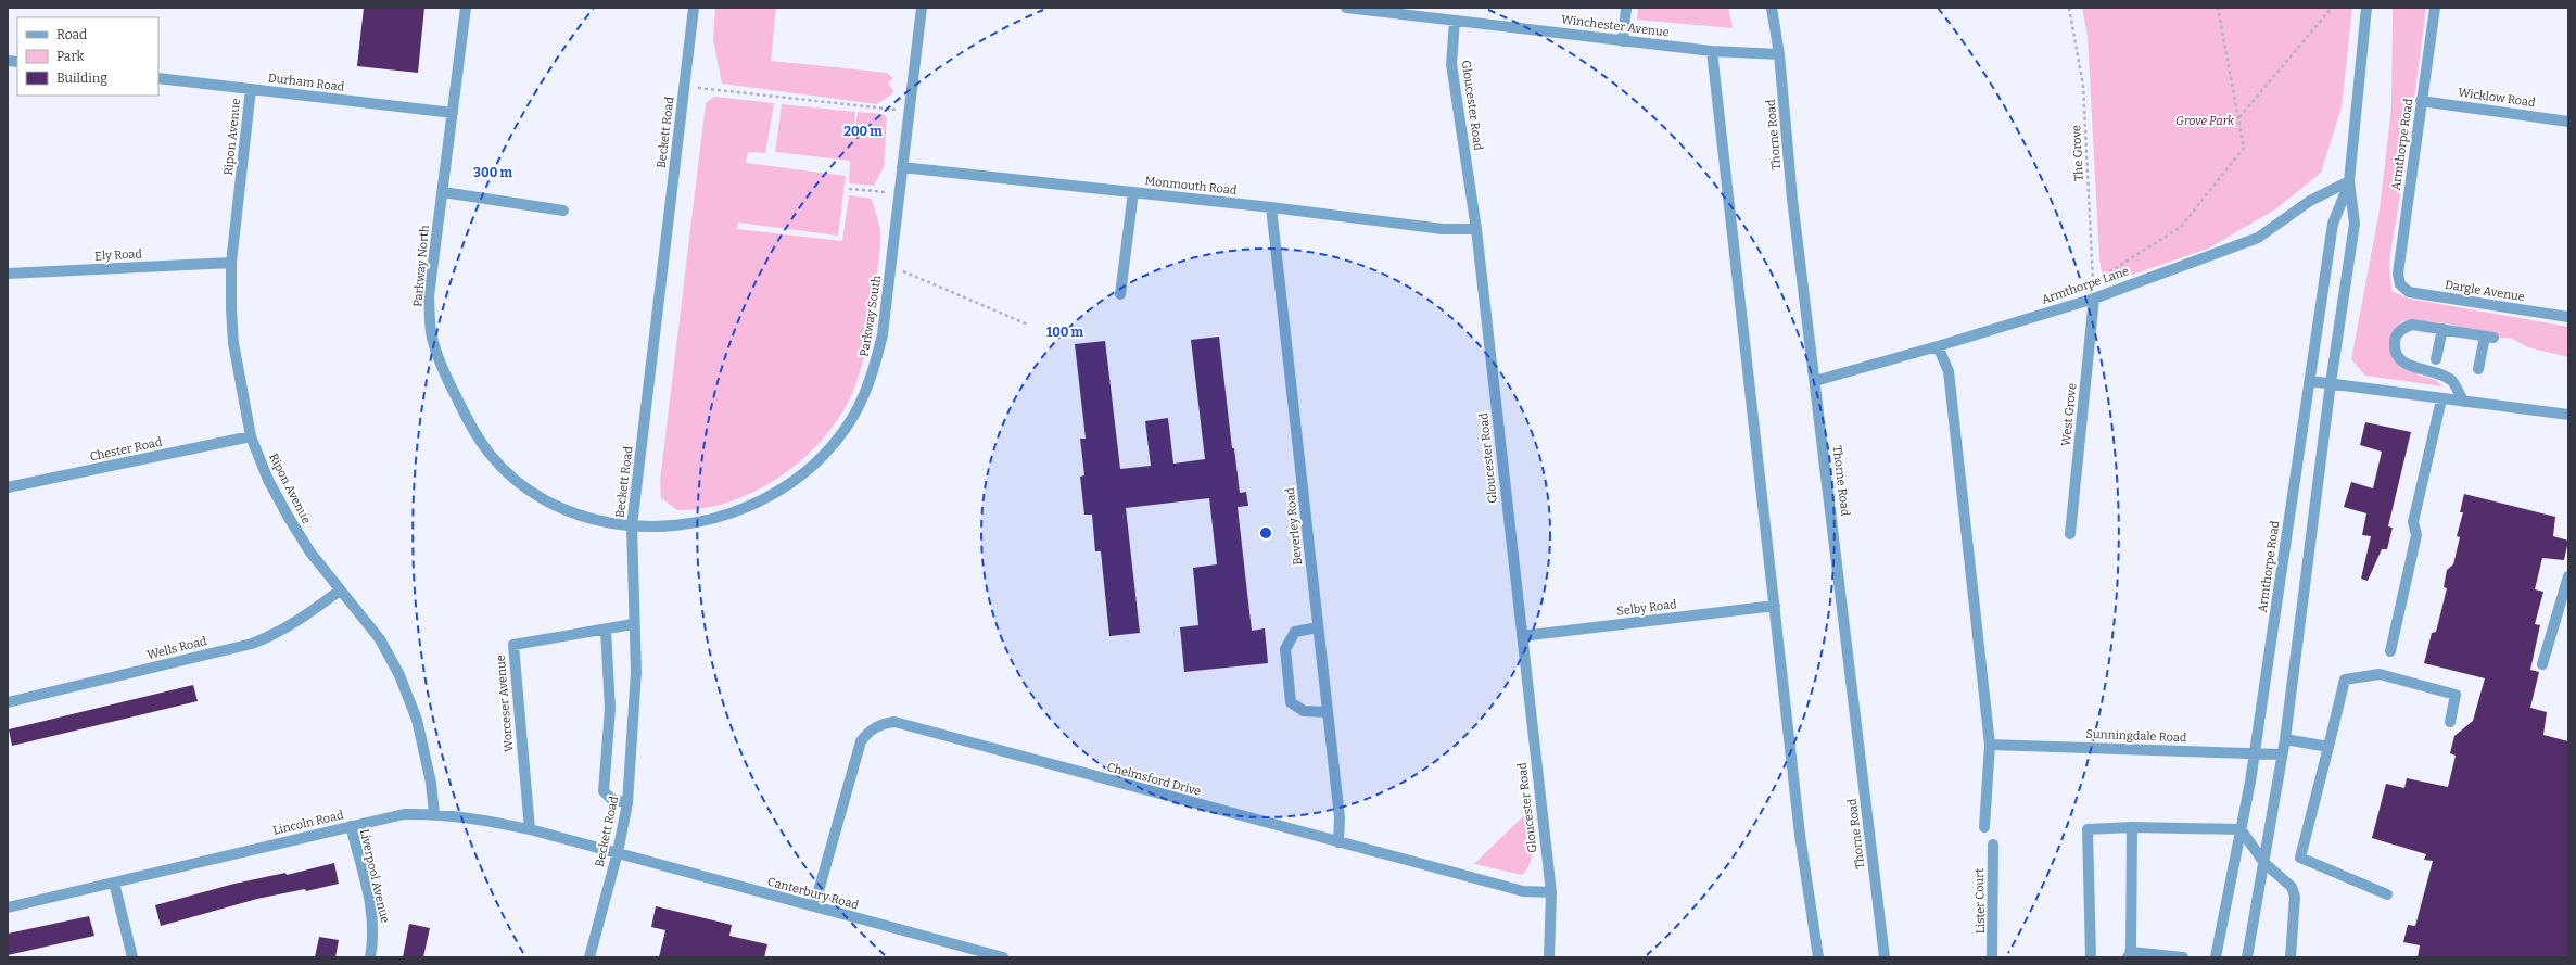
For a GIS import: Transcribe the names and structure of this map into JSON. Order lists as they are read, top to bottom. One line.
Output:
{"streets":{"street":["Winchester Avenue","Durham Road","Wicklow Road","Gloucester Road","Beckett Road","Thorne Road","Ripon Avenue","Armthorpe Road","Monmouth Road","Ely Road","Parkway North","Armthorpe Lane","Dargle Avenue","Parkway South","West Grove","Chester Road","Beverley Road","Selby Road","Wells Road","Worceser Avenue","Sunningdale Road","Chelmsford Drive","Lincoln Road","Liverpool Avenue","Canterbury Road","Lister Court"],"path":["The Grove"]},"crossings":[["Winchester Avenue","Gloucester Road"],["Winchester Avenue","Thorne Road"],["Durham Road","Ripon Avenue"],["Durham Road","Parkway North"],["Wicklow Road","Armthorpe Road"],["Gloucester Road","Monmouth Road"],["Gloucester Road","Selby Road"],["Gloucester Road","Chelmsford Drive"],["Beckett Road","Parkway North"],["Beckett Road","Parkway South"],["Beckett Road","Worceser Avenue"],["Beckett Road","Lincoln Road"],["Beckett Road","Canterbury Road"],["Thorne Road","Armthorpe Lane"],["Ripon Avenue","Ely Road"],["Ripon Avenue","Chester Road"],["Ripon Avenue","Wells Road"],["Ripon Avenue","Lincoln Road"],["Armthorpe Road","Armthorpe Lane"],["Armthorpe Road","Dargle Avenue"],["Armthorpe Road","Sunningdale Road"],["The Grove","Armthorpe Lane"],["The Grove","West Grove"],["Monmouth Road","Parkway South"],["Monmouth Road","Beverley Road"],["Parkway North","Parkway South"],["Armthorpe Lane","West Grove"],["Beverley Road","Chelmsford Drive"],["Worceser Avenue","Lincoln Road"],["Chelmsford Drive","Canterbury Road"],["Lincoln Road","Liverpool Avenue"],["Lincoln Road","Canterbury Road"]],"parks":["Grove Park"],"legend":["Road","Park","Building"],"rings":["200 m","300 m","100 m"]}
